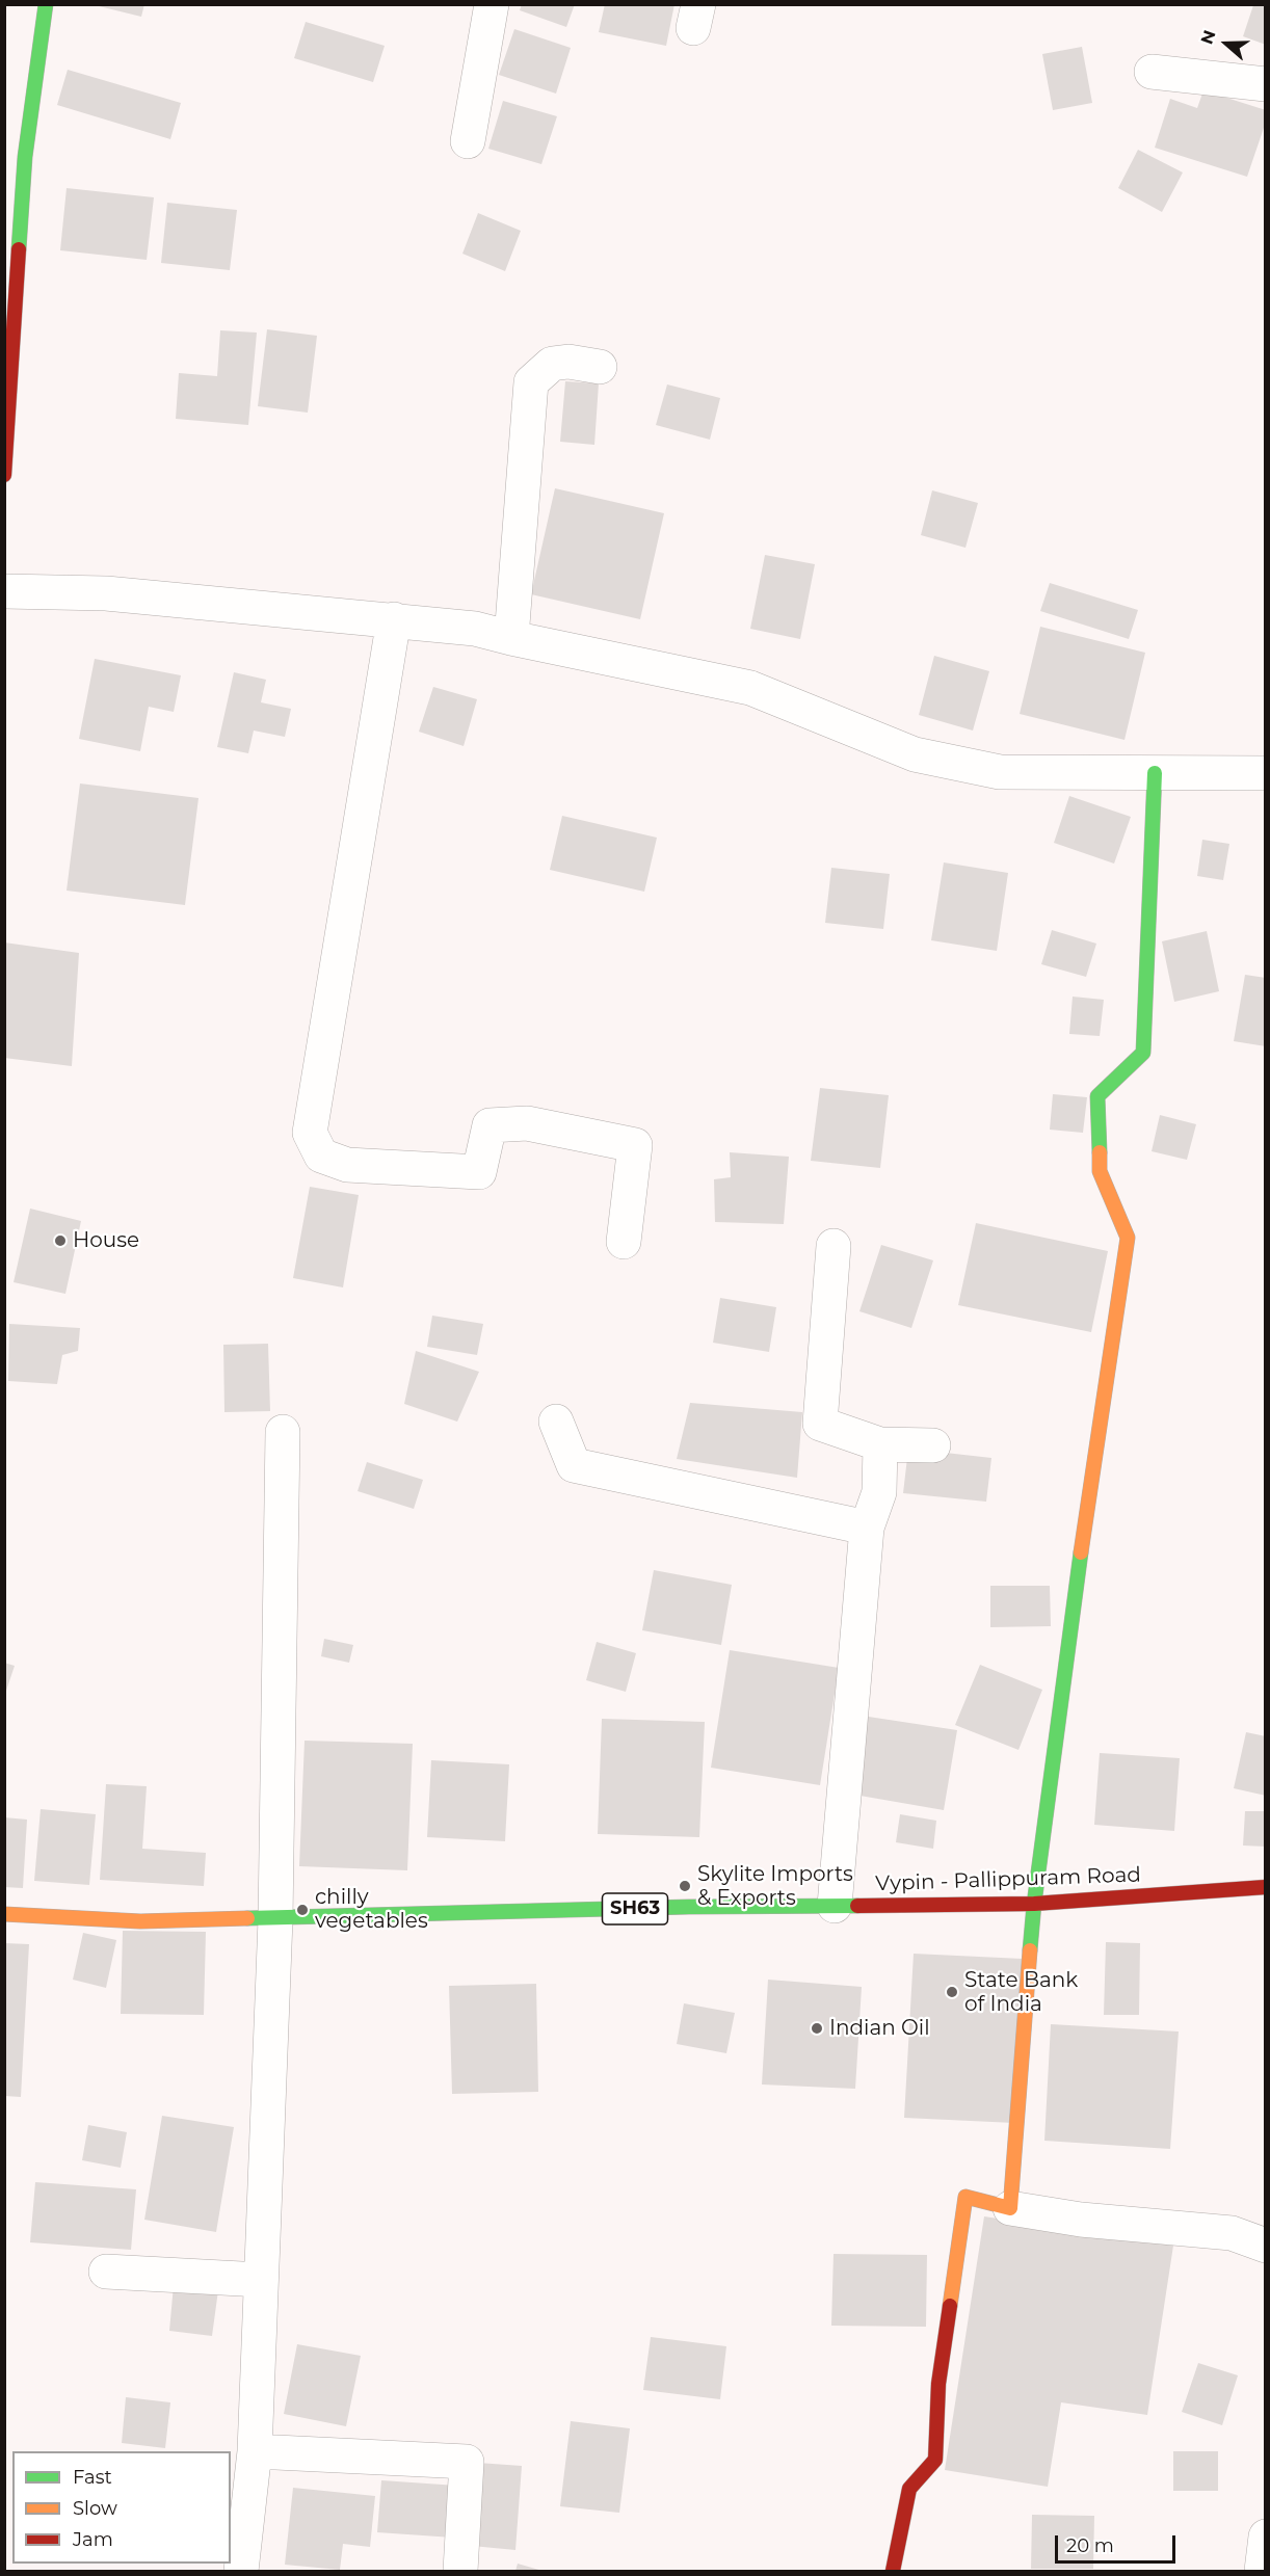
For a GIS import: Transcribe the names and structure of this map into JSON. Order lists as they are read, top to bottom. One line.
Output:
{"streets":{"street":["Vypin - Pallippuram Road","SH63"]},"places":["House","Skylite Imports & Exports","chilly vegetables","State Bank of India","Indian Oil"],"legend":["Fast","Slow","Jam"],"scale_bar":"20 m","north":"left"}
